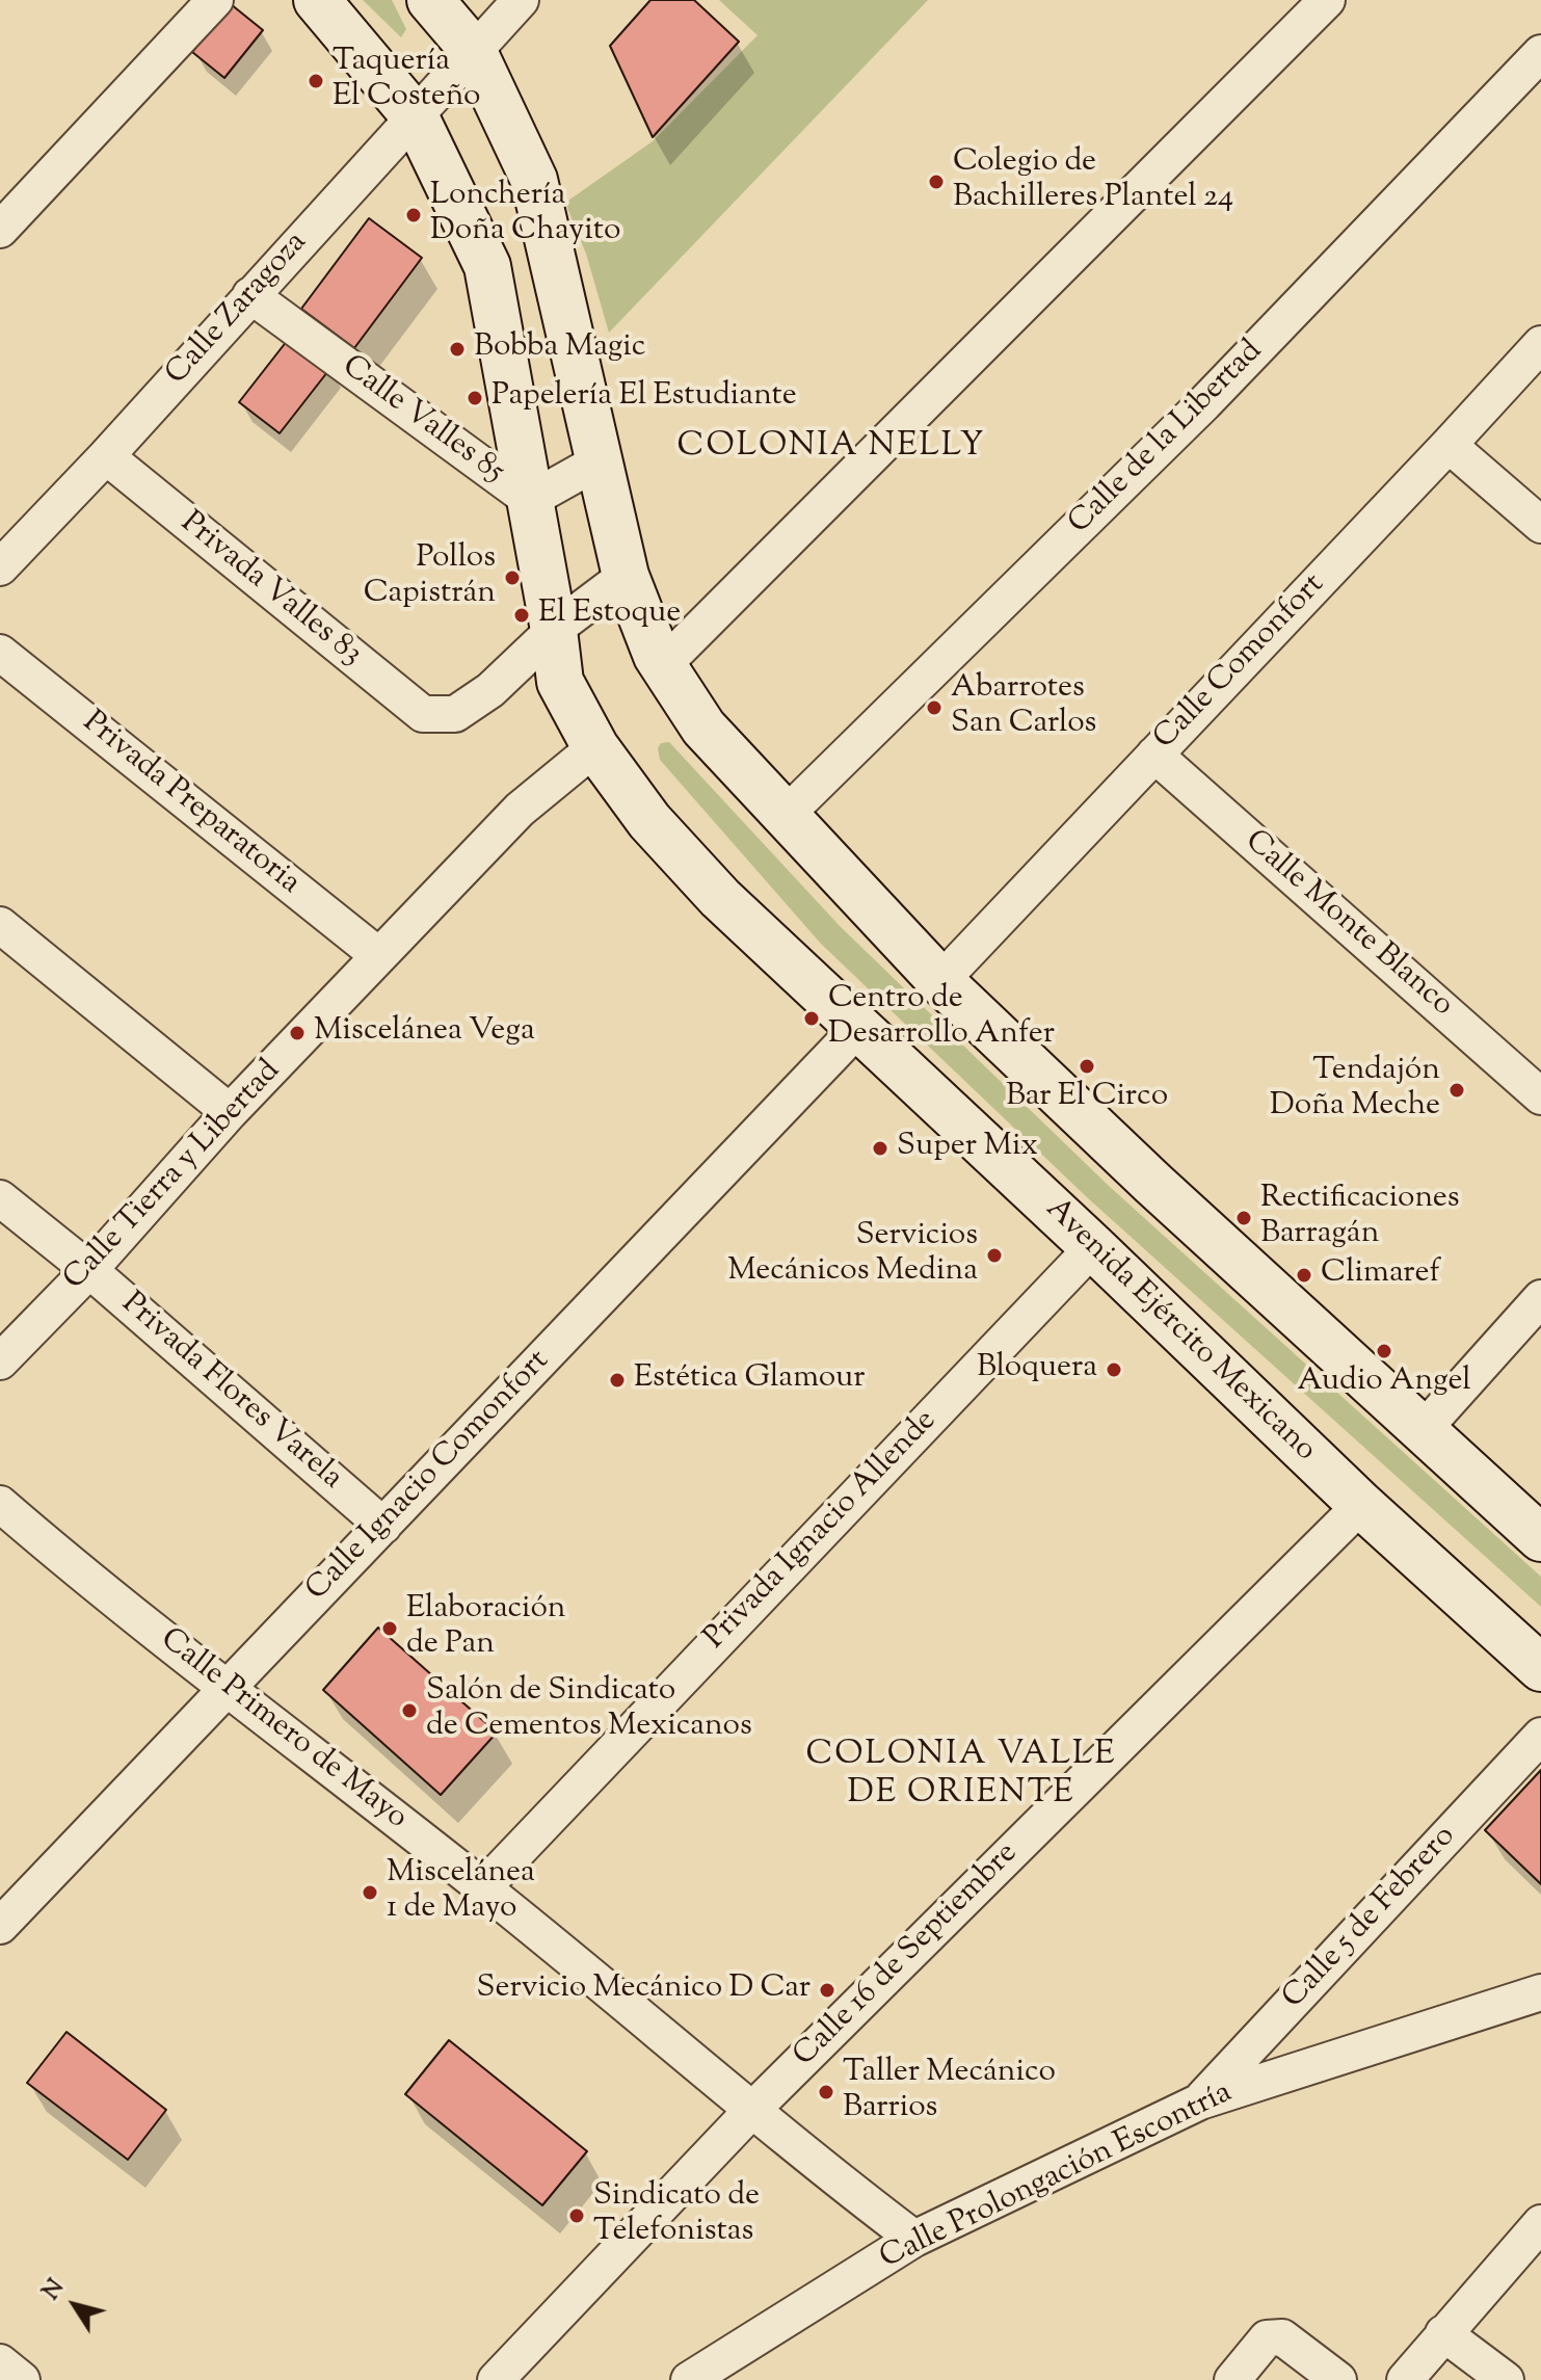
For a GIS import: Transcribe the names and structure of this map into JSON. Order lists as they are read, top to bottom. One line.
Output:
{"streets":{"main road":["Avenida Ejército Mexicano"],"street":["Calle Zaragoza","Calle Valles 85","Calle de la Libertad","Privada Valles 83","Calle Comonfort","Privada Preparatoria","Calle Monte Blanco","Calle Tierra y Libertad","Privada Flores Varela","Calle Ignacio Comonfort","Privada Ignacio Allende","Calle Primero de Mayo","Calle 5 de Febrero","Calle 16 de Septiembre","Calle Prolongación Escontría"]},"crossings":[["Calle Zaragoza","Calle Valles 85"],["Calle Zaragoza","Privada Valles 83"],["Calle Zaragoza","Avenida Ejército Mexicano"],["Calle Valles 85","Avenida Ejército Mexicano"],["Privada Valles 83","Avenida Ejército Mexicano"],["Calle Comonfort","Calle Monte Blanco"],["Privada Preparatoria","Calle Tierra y Libertad"],["Calle Tierra y Libertad","Avenida Ejército Mexicano"],["Calle Tierra y Libertad","Privada Flores Varela"],["Avenida Ejército Mexicano","Calle Ignacio Comonfort"],["Avenida Ejército Mexicano","Privada Ignacio Allende"],["Avenida Ejército Mexicano","Calle 16 de Septiembre"],["Privada Flores Varela","Calle Ignacio Comonfort"],["Calle Ignacio Comonfort","Calle Primero de Mayo"],["Privada Ignacio Allende","Calle Primero de Mayo"],["Calle Primero de Mayo","Calle 16 de Septiembre"],["Calle Primero de Mayo","Calle Prolongación Escontría"],["Calle 5 de Febrero","Calle Prolongación Escontría"]],"districts":["COLONIA NELLY","COLONIA VALLE DE ORIENTE"],"places":["Taquería El Costeño","Colegio de Bachilleres Plantel 24","Lonchería Doña Chayito","Bobba Magic","Papelería El Estudiante","Pollos Capistrán","El Estoque","Abarrotes San Carlos","Centro de Desarrollo Anfer","Miscelánea Vega","Bar El Circo","Tendajón Doña Meche","Super Mix","Rectificaciones Barragán","Servicios Mecánicos Medina","Climaref","Audio Angel","Bloquera","Estética Glamour","Elaboración de Pan","Salón de Sindicato de Cementos Mexicanos","Miscelánea 1 de Mayo","Servicio Mecánico D Car","Taller Mecánico Barrios","Sindicato de Telefonistas"],"north":"top left"}
